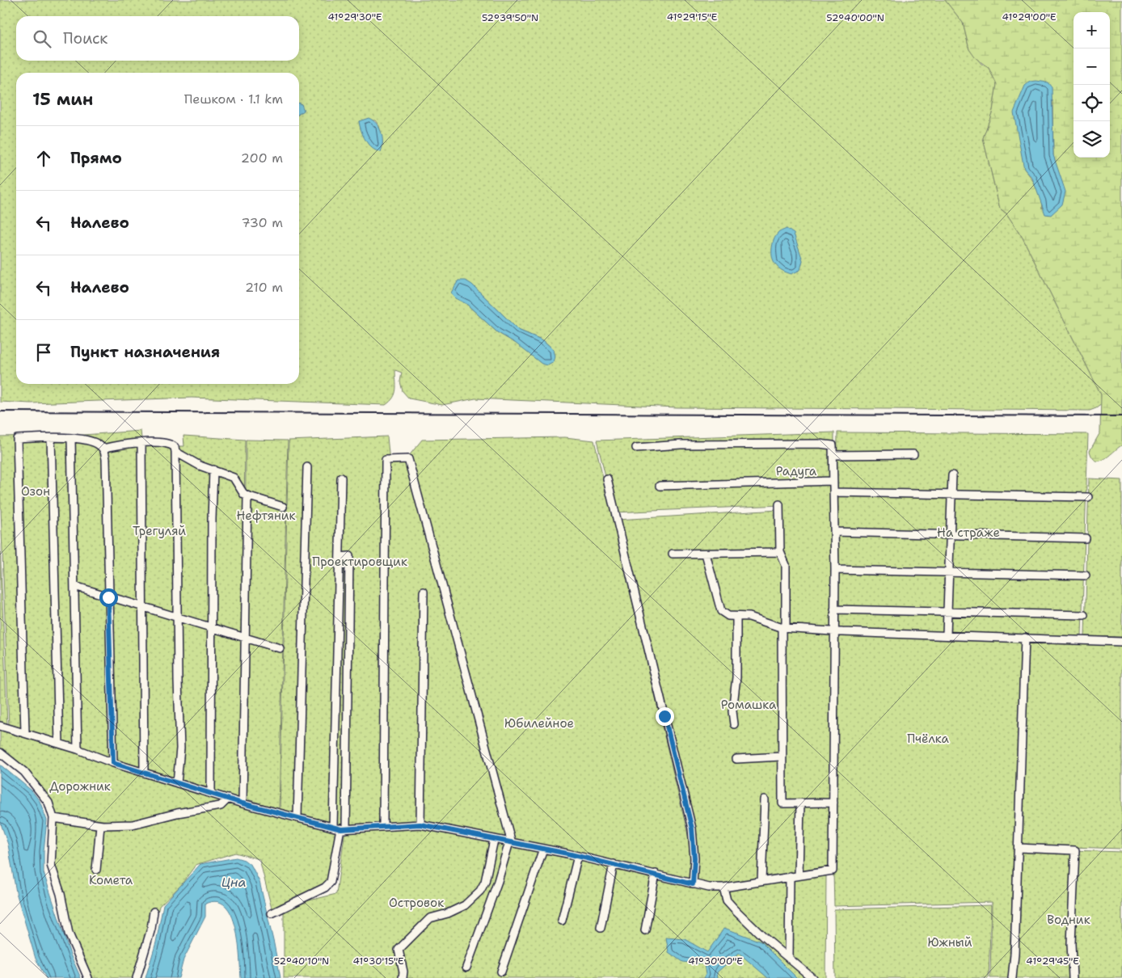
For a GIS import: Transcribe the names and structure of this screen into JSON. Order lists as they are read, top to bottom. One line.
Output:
{"water":["Цна"],"parks":["Радуга","Озон","Нефтяник","Трегуляй","На страже","Проектировщик","Ромашка","Юбилейное","Пчёлка","Дорожник","Комета","Островок","Водник","Южный"],"page":{"map_buttons":["+","−"],"search":"Поиск","heading":["15 мин","Пешком · 1.1 km"],"list":[["Прямо","200 m"],["Налево","730 m"],["Налево","210 m"],"Пункт назначения"]},"coordinates":["41°29'30\"E","41°29'00\"E","41°29'15\"E","52°39'50\"N","52°40'00\"N","52°40'10\"N","41°30'15\"E","41°30'00\"E","41°29'45\"E"]}
